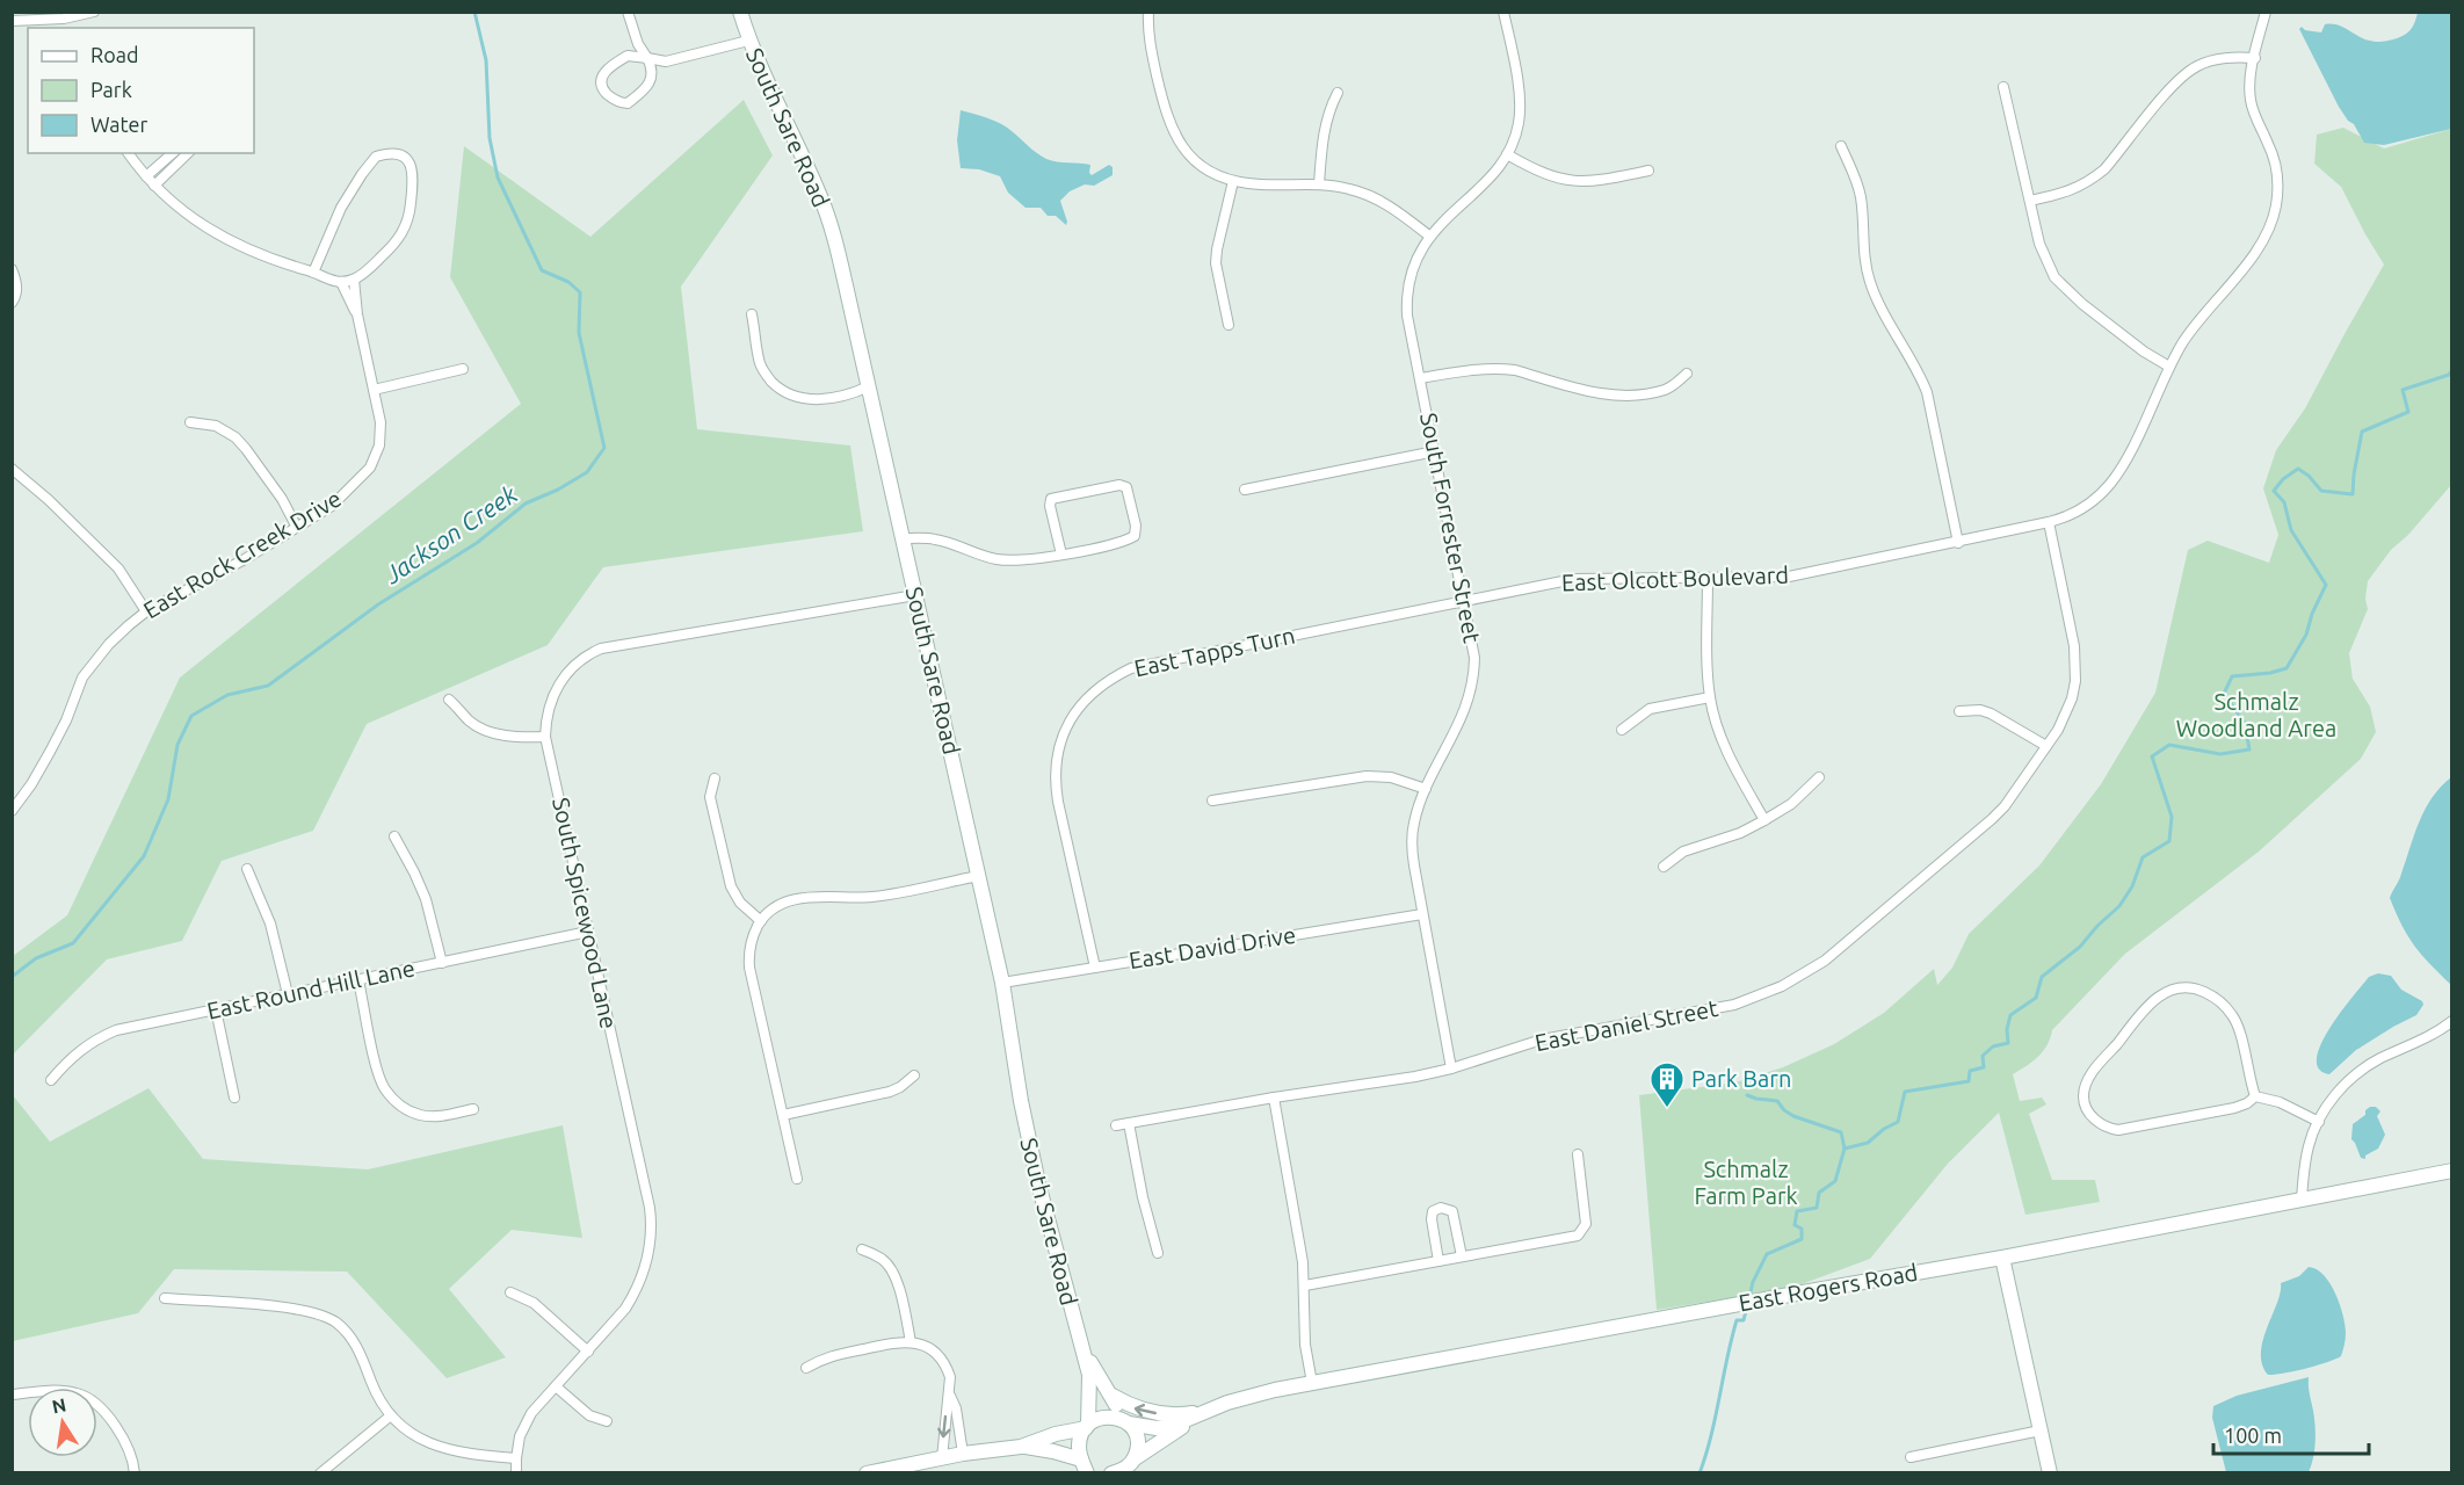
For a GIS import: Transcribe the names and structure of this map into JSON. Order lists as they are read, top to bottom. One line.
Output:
{"streets":{"main road":["South Sare Road","East Rogers Road"],"street":["South Forrester Street","East Rock Creek Drive","East Olcott Boulevard","East Tapps Turn","South Spicewood Lane","East David Drive","East Round Hill Lane","East Daniel Street"]},"crossings":[["South Sare Road","South Spicewood Lane"],["South Sare Road","East David Drive"],["South Sare Road","East Rogers Road"],["South Forrester Street","East Olcott Boulevard"],["South Forrester Street","East Tapps Turn"],["South Forrester Street","East David Drive"],["South Forrester Street","East Daniel Street"],["East Olcott Boulevard","East Tapps Turn"],["East Olcott Boulevard","East Daniel Street"],["East Tapps Turn","East David Drive"],["South Spicewood Lane","East Round Hill Lane"]],"water":["Jackson Creek"],"parks":["Schmalz Woodland Area","Schmalz Farm Park"],"places":{"building":["Park Barn"]},"legend":["Road","Park","Water"],"scale_bar":"100 m","north":"top"}
